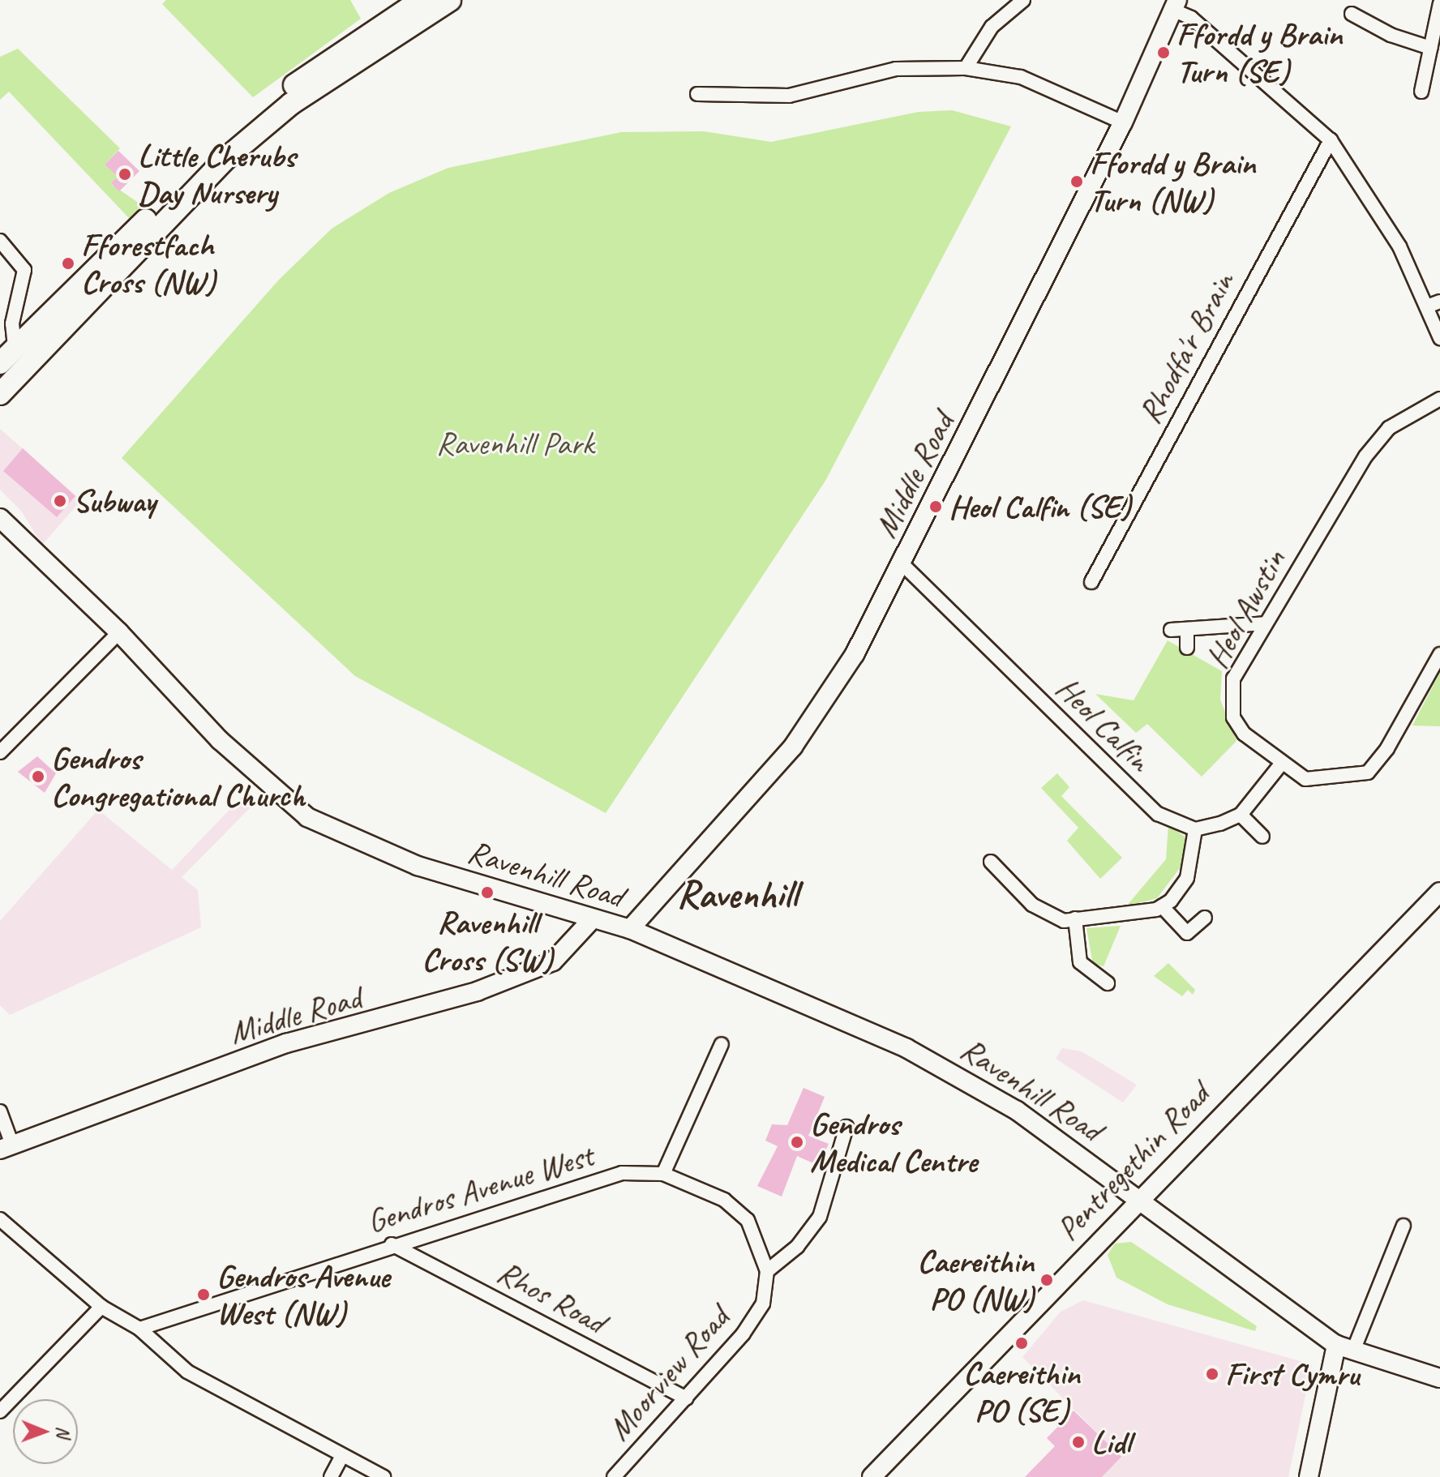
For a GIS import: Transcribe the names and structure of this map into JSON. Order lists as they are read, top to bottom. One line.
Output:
{"streets":{"street":["Rhodfa'r Brain","Middle Road","Heol Awstin","Heol Calfin","Ravenhill Road","Pentregethin Road","Gendros Avenue West","Rhos Road","Moorview Road"]},"crossings":[["Middle Road","Heol Calfin"],["Middle Road","Ravenhill Road"],["Ravenhill Road","Pentregethin Road"],["Gendros Avenue West","Rhos Road"],["Gendros Avenue West","Moorview Road"],["Rhos Road","Moorview Road"]],"districts":["Ravenhill"],"parks":["Ravenhill Park"],"places":["Ffordd y Brain Turn (SE)","Little Cherubs Day Nursery","Ffordd y Brain Turn (NW)","Fforestfach Cross (NW)","Subway","Heol Calfin (SE)","Gendros Congregational Church","Ravenhill Cross (SW)","Gendros Medical Centre","Caereithin PO (NW)","Gendros Avenue West (NW)","Caereithin PO (SE)","First Cymru","Lidl"],"north":"right"}
